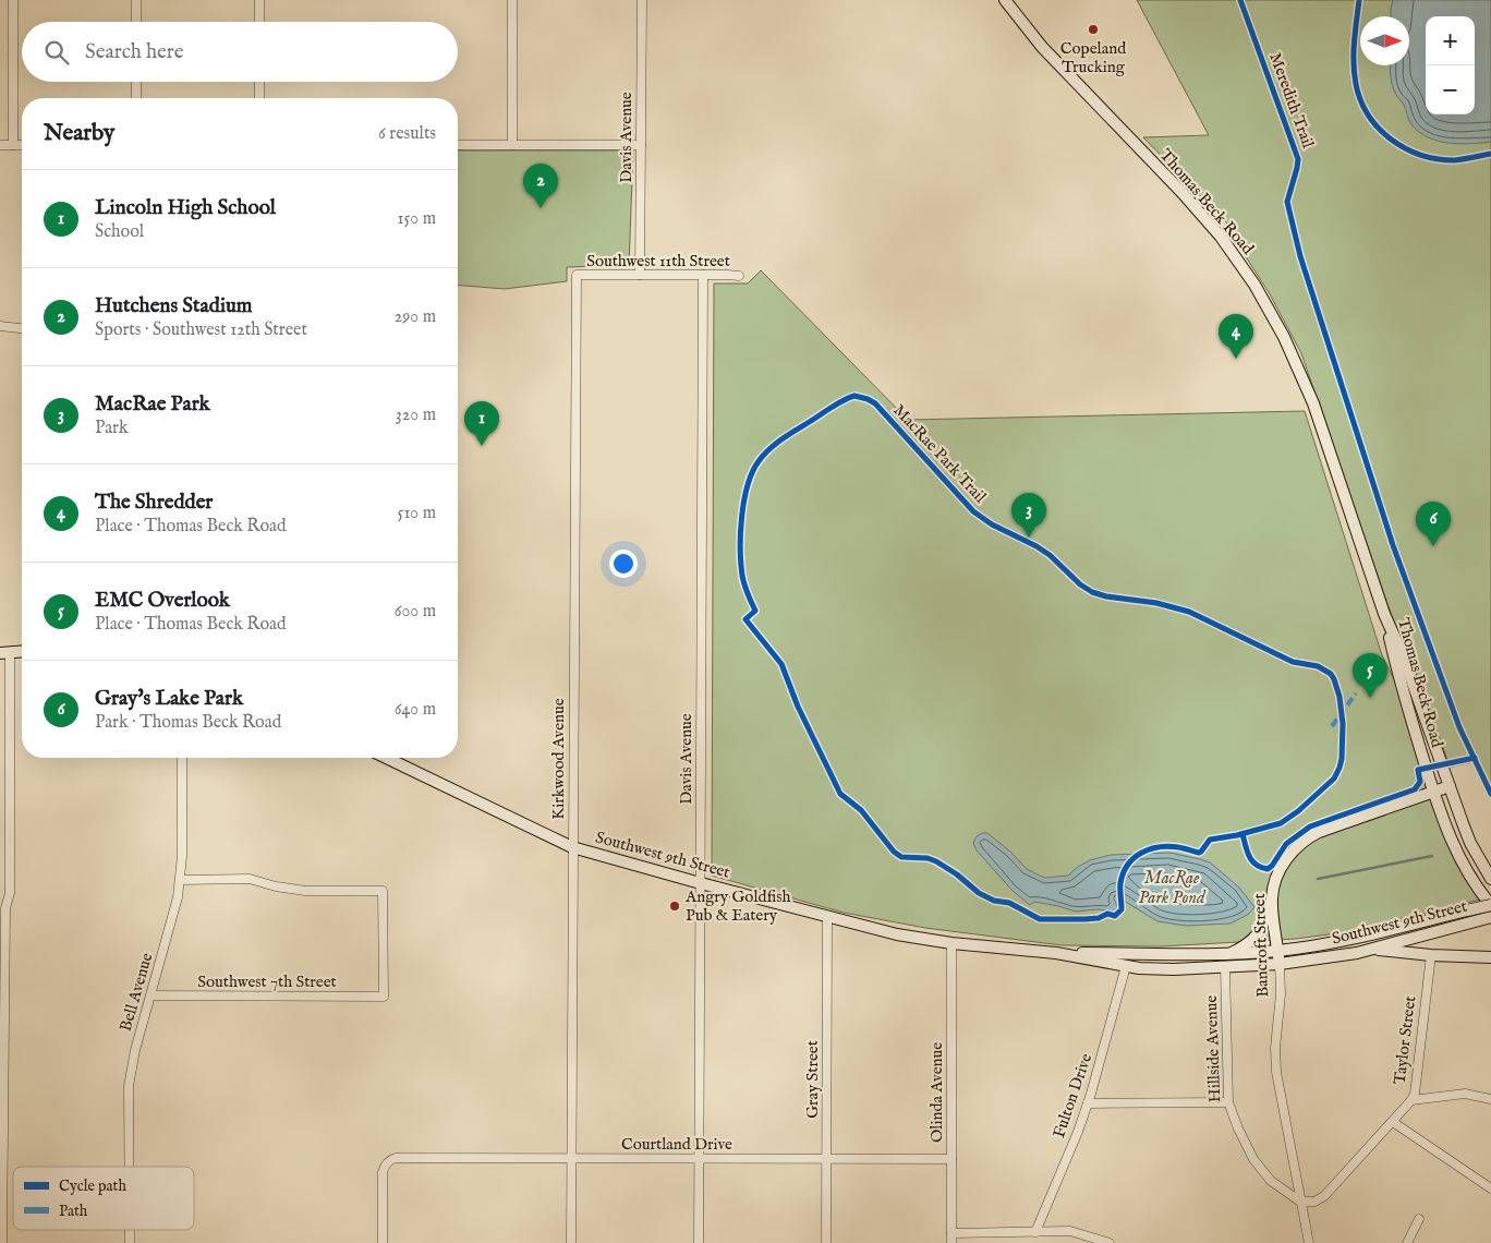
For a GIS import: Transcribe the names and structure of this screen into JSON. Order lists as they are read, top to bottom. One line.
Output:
{"streets":{"main road":["Thomas Beck Road","Southwest 9th Street","Bancroft Street"],"street":["Davis Avenue","Southwest 11th Street","Kirkwood Avenue","Southwest 7th Street","Bell Avenue","Taylor Street","Hillside Avenue","Gray Street","Olinda Avenue","Fulton Drive","Courtland Drive"],"cycle path":["Meredith Trail","MacRae Park Trail"]},"crossings":[["Davis Avenue","Southwest 11th Street"],["Davis Avenue","Southwest 9th Street"],["Davis Avenue","Courtland Drive"],["Thomas Beck Road","Southwest 9th Street"],["Thomas Beck Road","Bancroft Street"],["Southwest 11th Street","Kirkwood Avenue"],["Kirkwood Avenue","Southwest 9th Street"],["Kirkwood Avenue","Courtland Drive"],["Southwest 9th Street","Bancroft Street"],["Southwest 9th Street","Hillside Avenue"],["Southwest 9th Street","Gray Street"],["Southwest 9th Street","Olinda Avenue"],["Southwest 9th Street","Fulton Drive"],["Bancroft Street","Taylor Street"],["Bancroft Street","Hillside Avenue"],["Southwest 7th Street","Bell Avenue"],["Taylor Street","Hillside Avenue"],["Gray Street","Courtland Drive"],["Olinda Avenue","Courtland Drive"]],"water":["MacRae Park Pond"],"places":["Copeland Trucking","Angry Goldfish Pub & Eatery"],"legend":["Cycle path","Path"],"north":"right","page":{"map_buttons":["+","−"],"search":"Search here","heading":["Nearby","6 results"],"pins":["2","4","1","3","6","5"],"list":[{"mark":"1","name":"Lincoln High School","note":"School","value":"150 m"},{"mark":"2","name":"Hutchens Stadium","note":"Sports · Southwest 12th Street","value":"290 m"},{"mark":"3","name":"MacRae Park","note":"Park","value":"320 m"},{"mark":"4","name":"The Shredder","note":"Place · Thomas Beck Road","value":"510 m"},{"mark":"5","name":"EMC Overlook","note":"Place · Thomas Beck Road","value":"600 m"},{"mark":"6","name":"Gray's Lake Park","note":"Park · Thomas Beck Road","value":"640 m"}]}}
